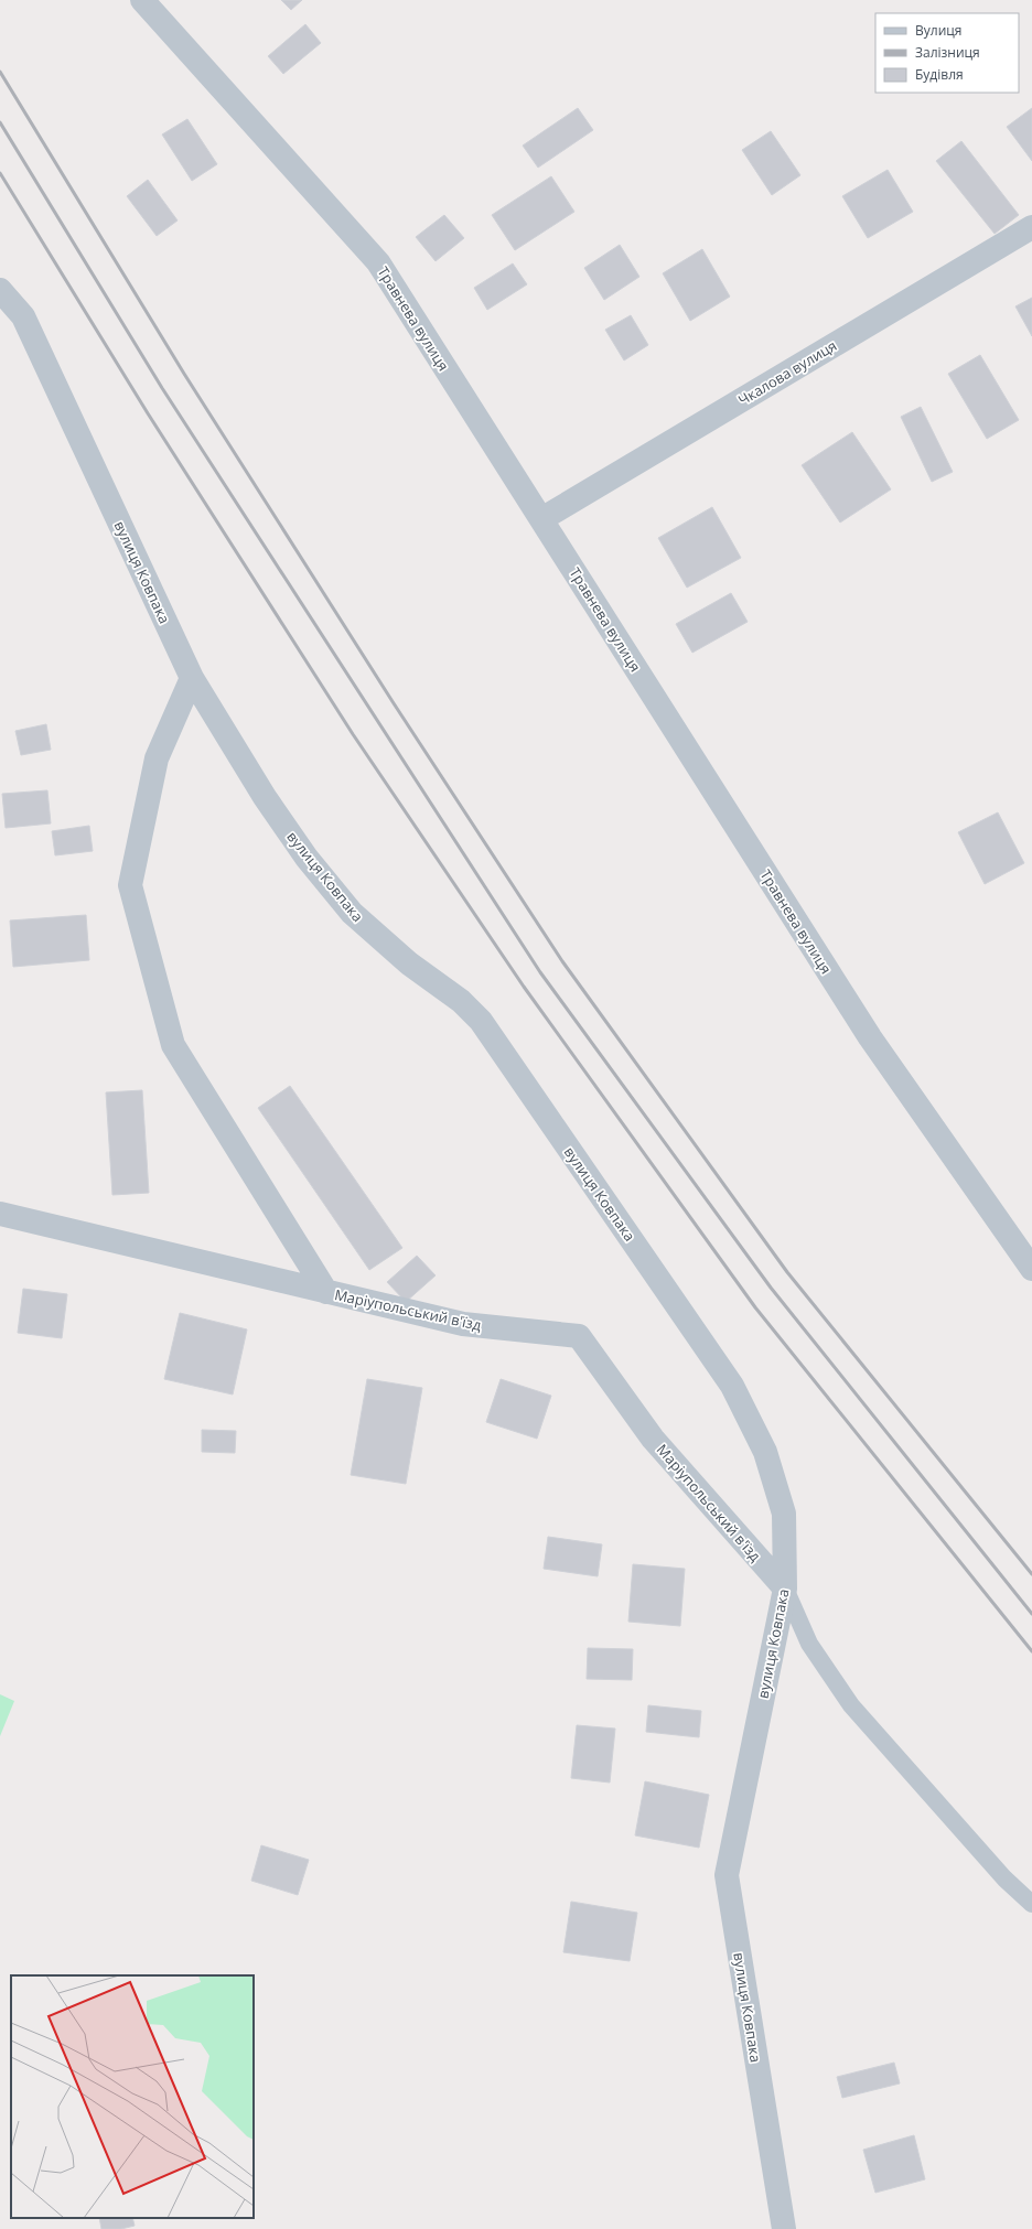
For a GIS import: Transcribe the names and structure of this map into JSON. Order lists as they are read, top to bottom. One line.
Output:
{"streets":{"street":["Травнева вулиця","Чкалова вулиця","вулиця Ковпака","Маріупольський в'їзд"]},"crossings":[["Травнева вулиця","Чкалова вулиця"],["вулиця Ковпака","Маріупольський в'їзд"]],"legend":["Вулиця","Залізниця","Будівля"]}
